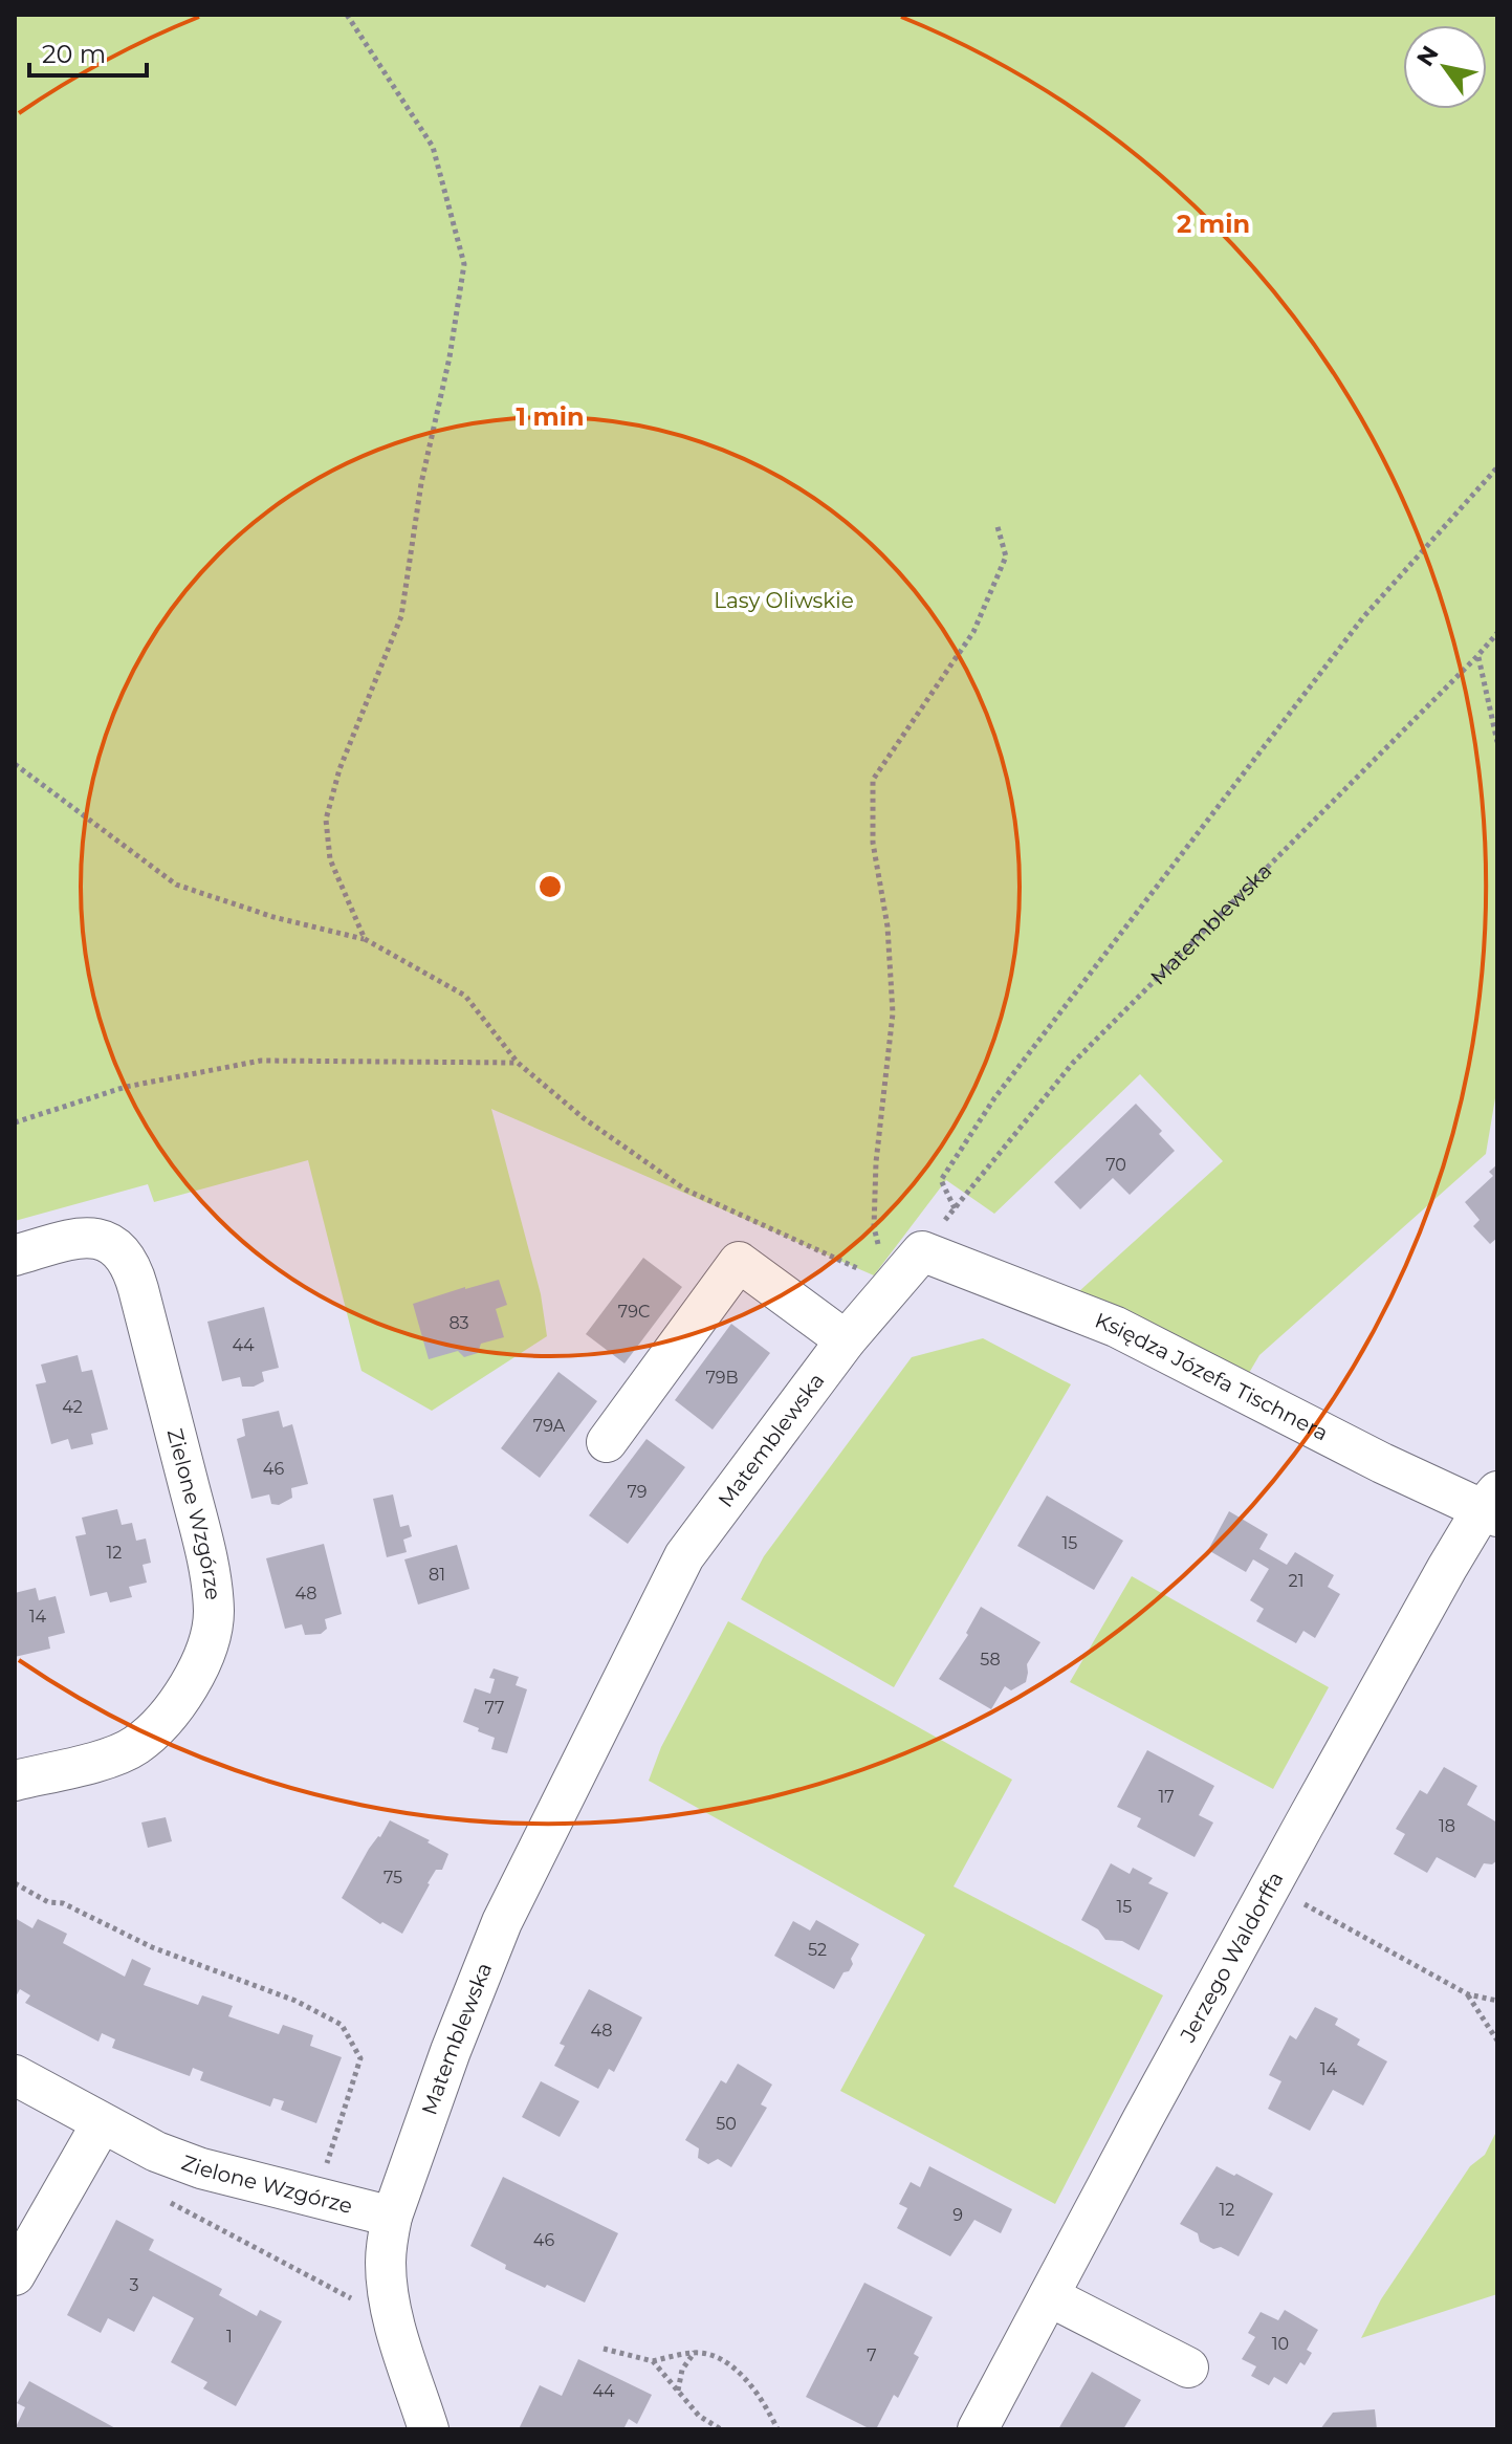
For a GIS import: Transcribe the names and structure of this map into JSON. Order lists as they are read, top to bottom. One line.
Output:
{"streets":{"street":["Matemblewska","Księdza Józefa Tischnera","Zielone Wzgórze","Jerzego Waldorffa"]},"crossings":[["Matemblewska","Księdza Józefa Tischnera"],["Matemblewska","Zielone Wzgórze"],["Księdza Józefa Tischnera","Jerzego Waldorffa"]],"parks":["Lasy Oliwskie"],"house_numbers":["70","79C","83","44","79B","42","79A","46","79","15","12","81","21","48","14","58","77","17","18","75","15","52","48","14","50","12","9","46","3","1","10","7","44"],"scale_bar":"20 m","north":"top left","rings":["2 min","1 min"]}
